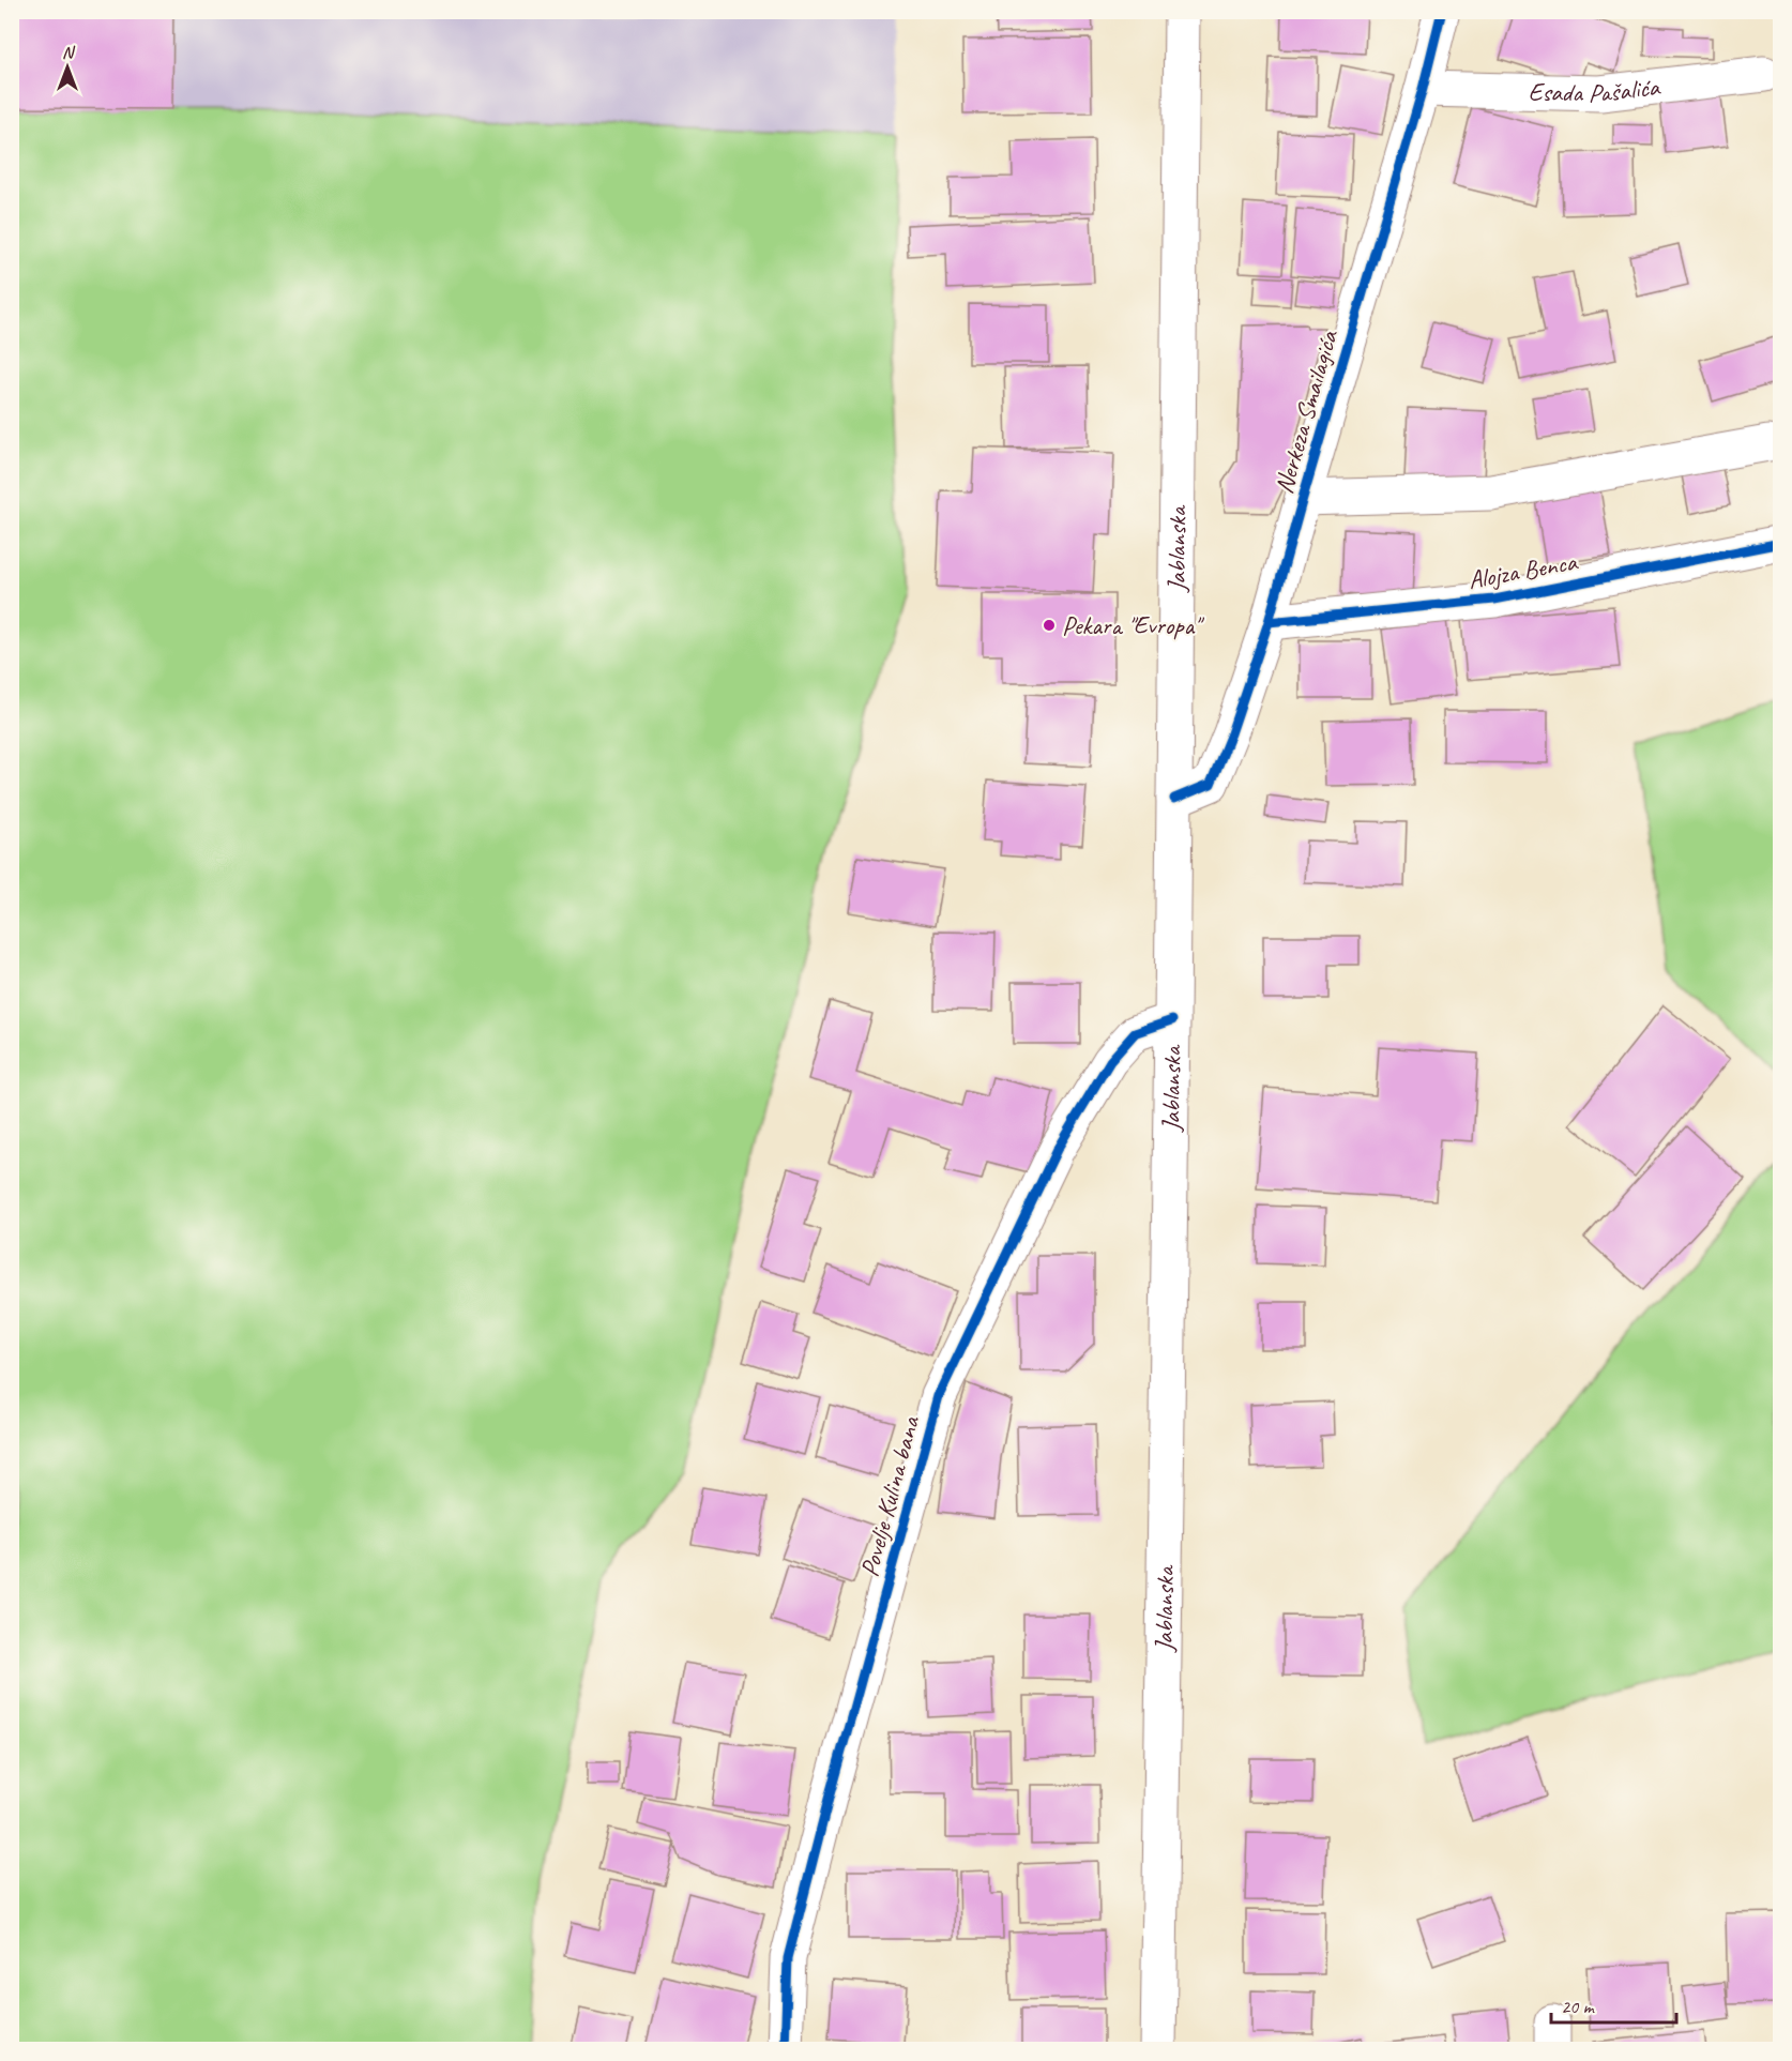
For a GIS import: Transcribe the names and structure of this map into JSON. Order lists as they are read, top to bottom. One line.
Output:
{"streets":{"street":["Esada Pašalića","Nerkeza Smailagića","Jablanska","Alojza Benca","Povelje Kulina bana"]},"crossings":[["Esada Pašalića","Nerkeza Smailagića"],["Nerkeza Smailagića","Jablanska"],["Nerkeza Smailagića","Alojza Benca"],["Jablanska","Povelje Kulina bana"]],"places":["Pekara \"Evropa\""],"scale_bar":"20 m","north":"top"}
